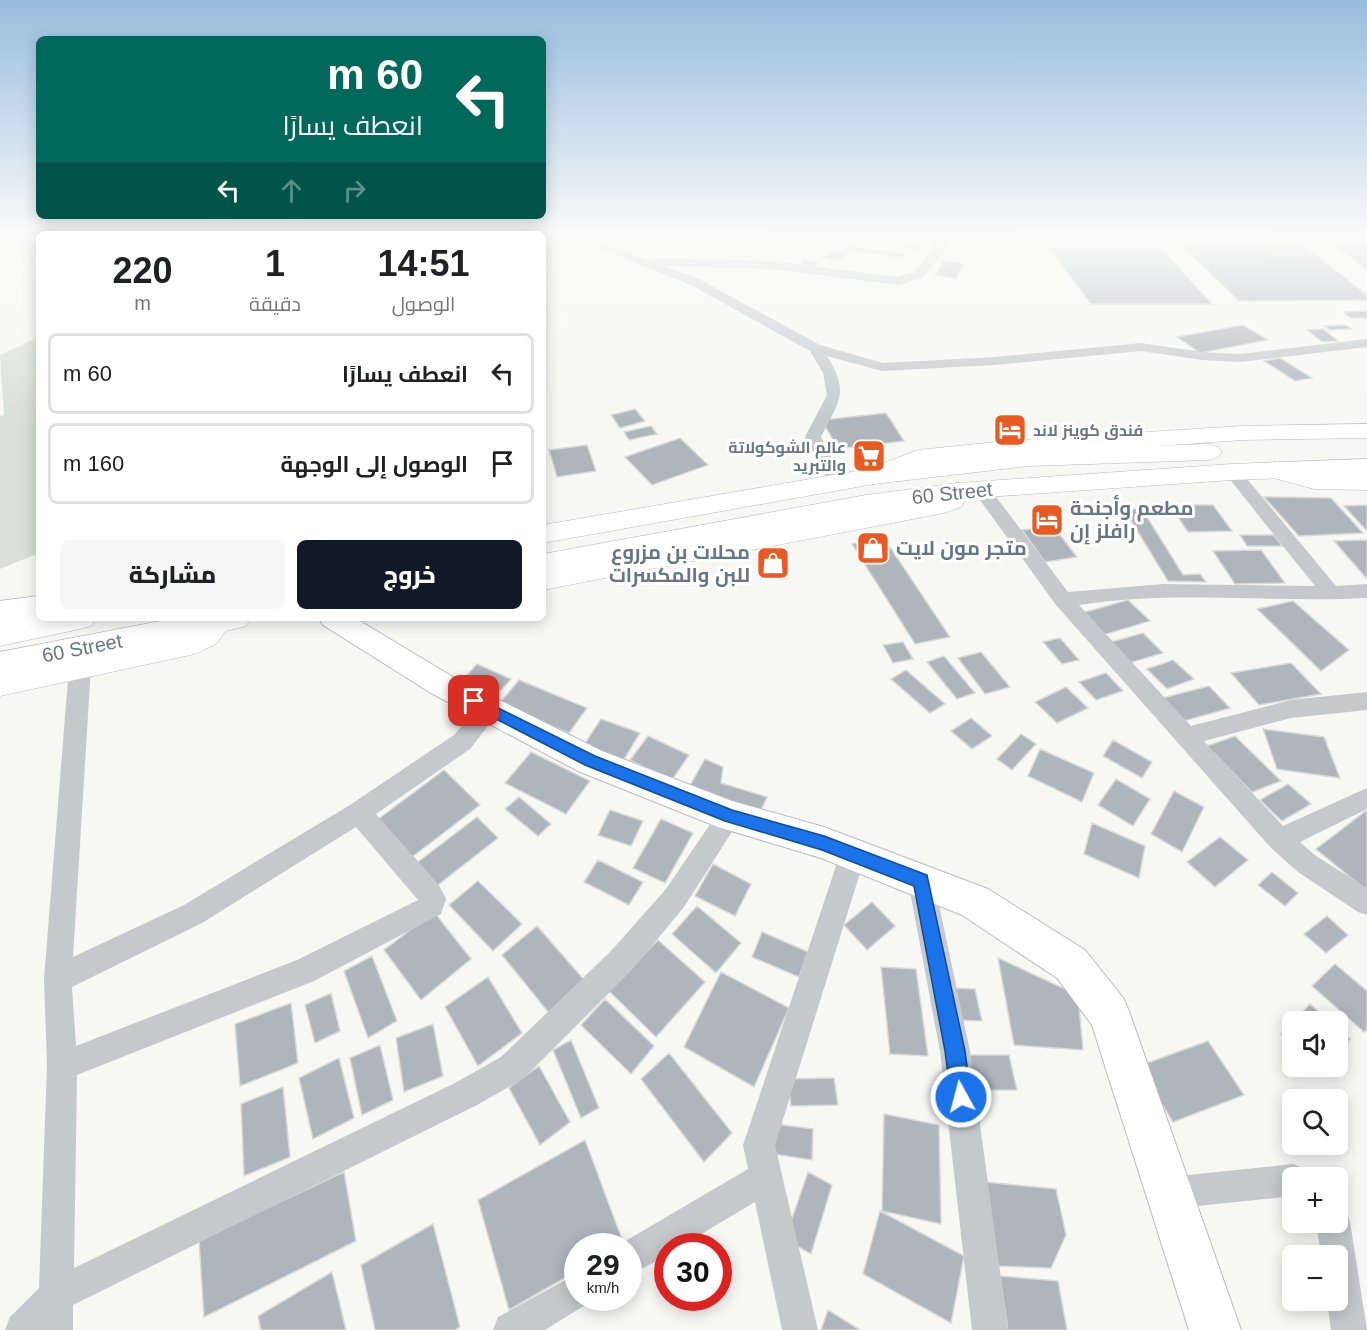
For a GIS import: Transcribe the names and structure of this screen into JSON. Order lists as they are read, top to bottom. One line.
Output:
{"streets":{"main road":["60 Street"]},"places":{"hotel":["فندق كوينز لاند","مطعم وأجنحة رافلز إن"],"supermarket":["عالم الشوكولاتة والتبريد"],"shop":["متجر مون لايت","محلات بن مزروع للبن والمكسرات"]},"page":{"turn":["60 m","انعطف يسارًا"],"eta":["14:51","الوصول","1","دقيقة","220","m"],"list":[{"name":"انعطف يسارًا","value":"60 m"},{"name":"الوصول إلى الوجهة","value":"160 m"}],"buttons":["خروج","مشاركة"],"map_buttons":["+","−"],"speed":"29 km/h","limit":"30"}}
